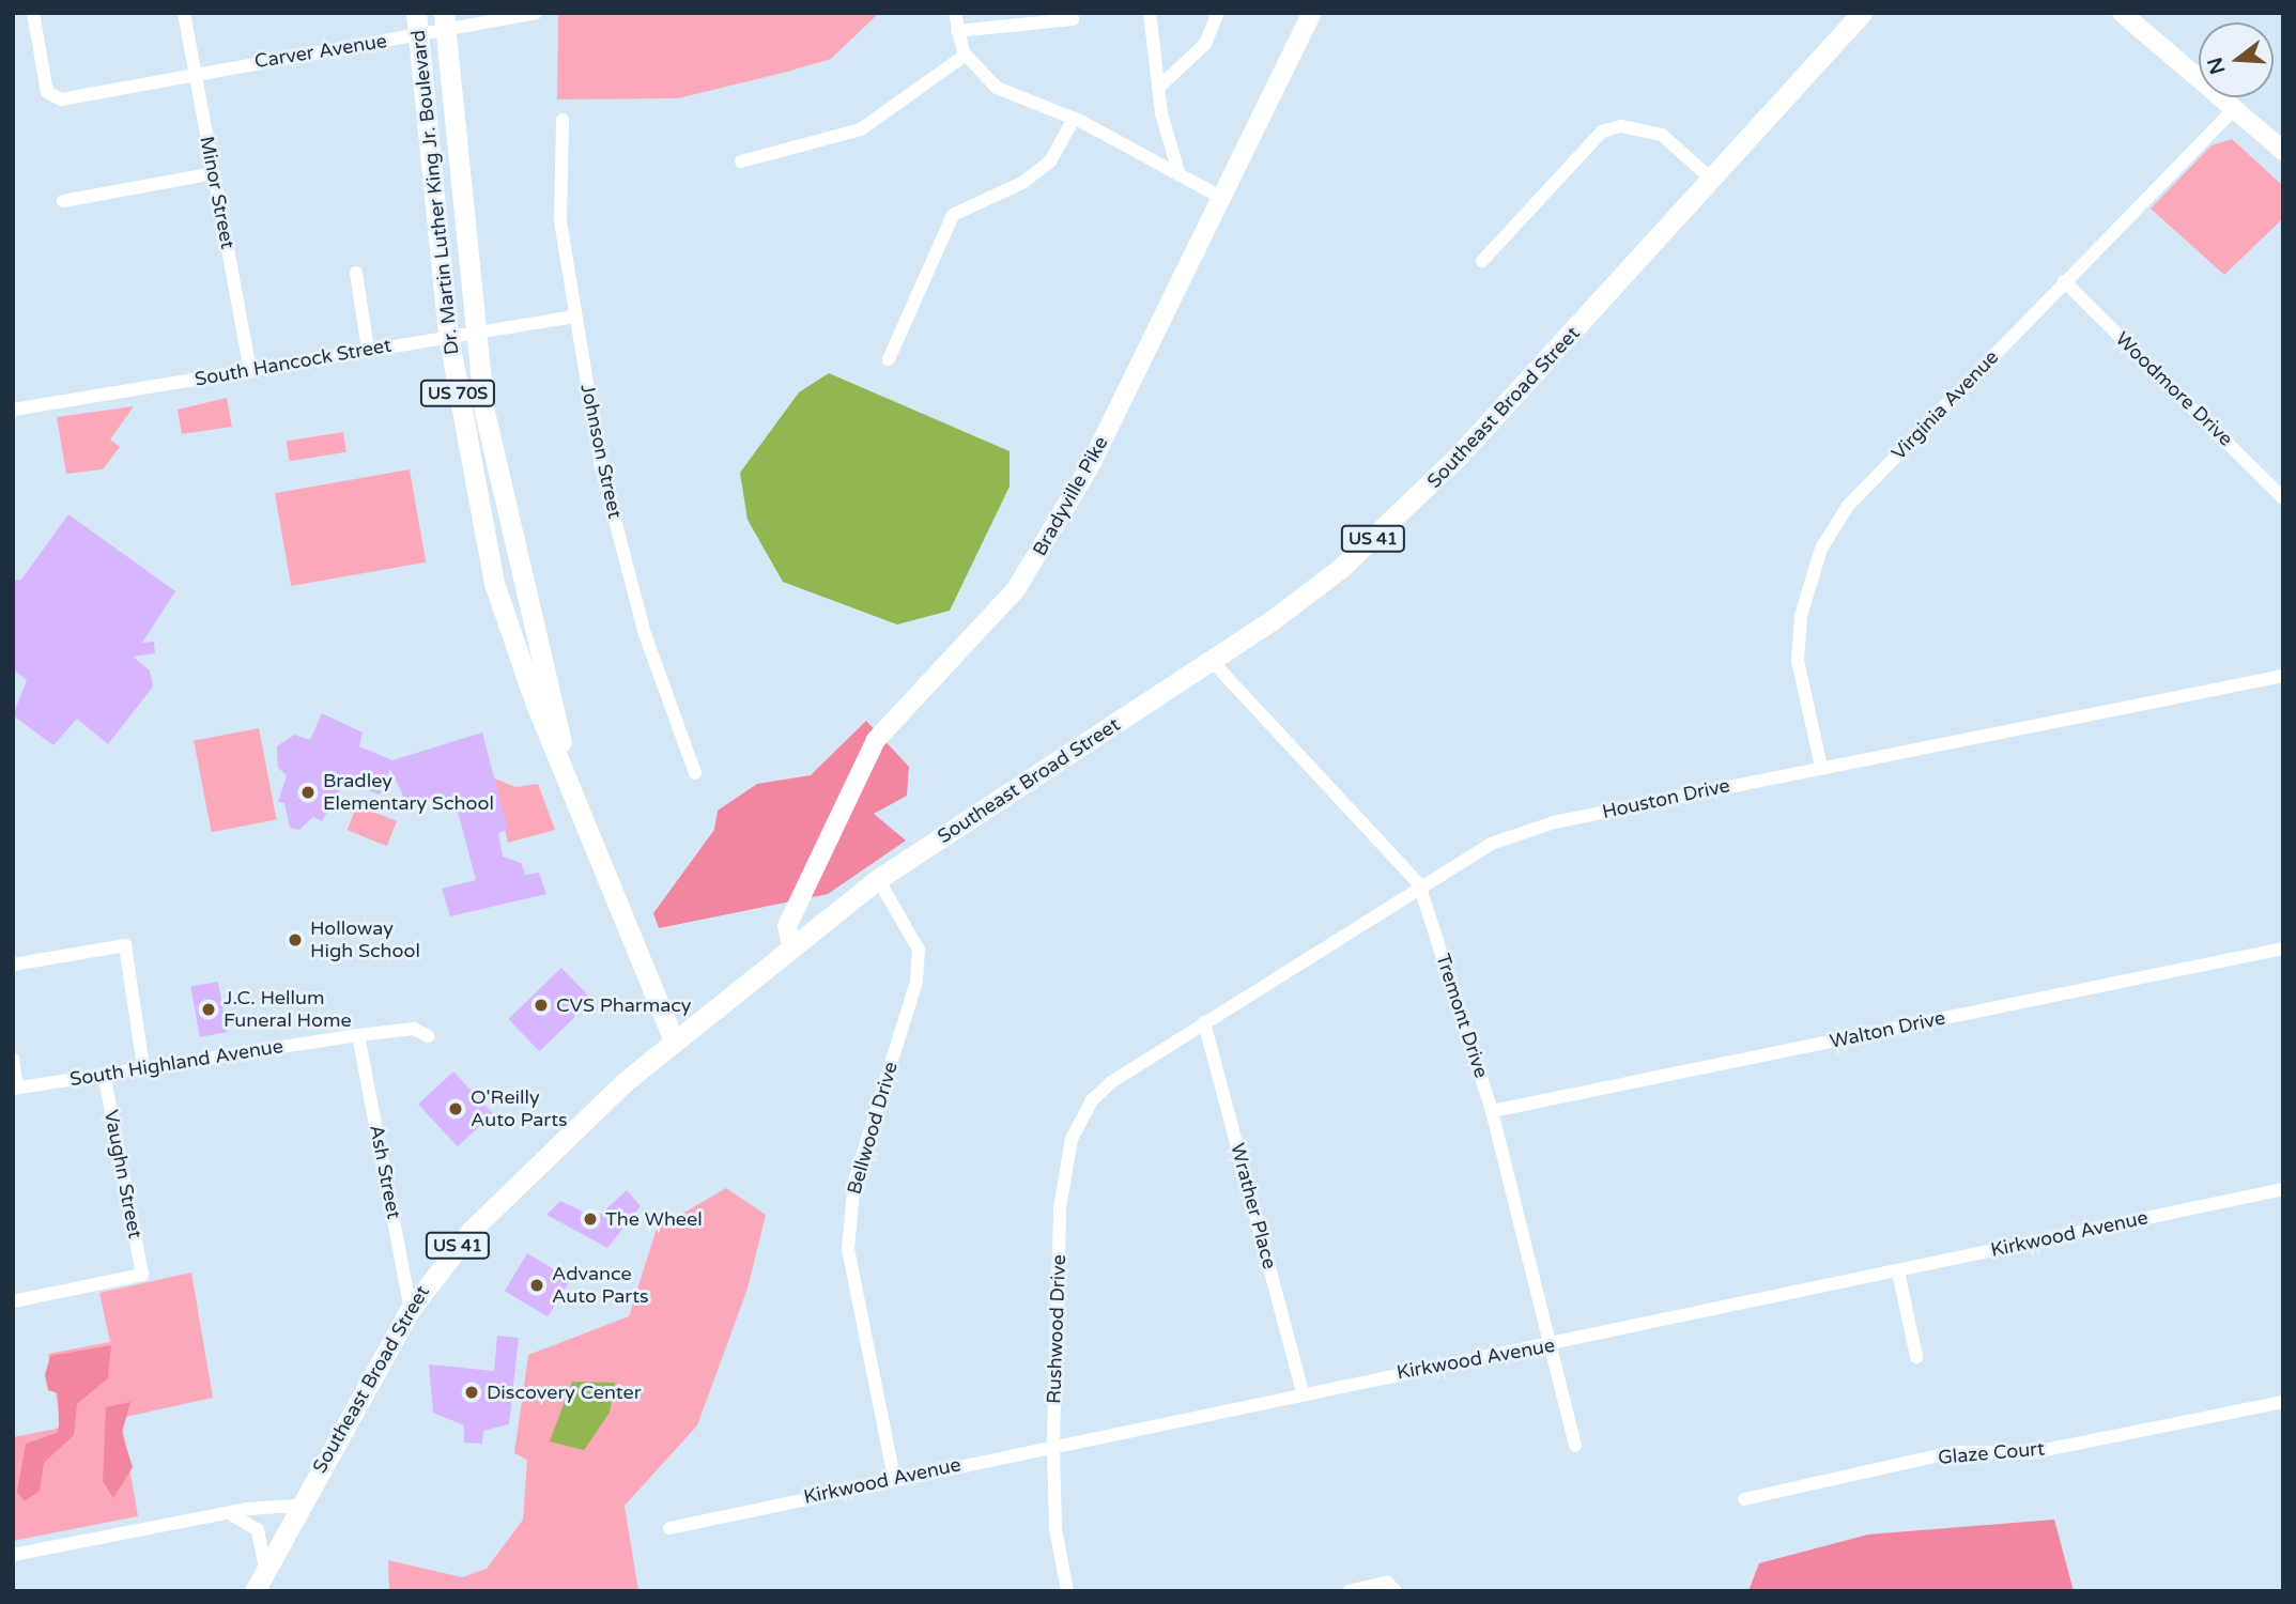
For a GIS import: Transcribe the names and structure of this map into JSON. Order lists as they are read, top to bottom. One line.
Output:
{"streets":{"main road":["Dr. Martin Luther King Jr. Boulevard","US 70S","Southeast Broad Street","Bradyville Pike","US 41"],"street":["Carver Avenue","Minor Street","South Hancock Street","Woodmore Drive","Virginia Avenue","Johnson Street","Houston Drive","Tremont Drive","Walton Drive","South Highland Avenue","Bellwood Drive","Ash Street","Vaughn Street","Wrather Place","Kirkwood Avenue","Rushwood Drive","Glaze Court"]},"crossings":[["Carver Avenue","Minor Street"],["Carver Avenue","Dr. Martin Luther King Jr. Boulevard"],["Minor Street","South Hancock Street"],["Dr. Martin Luther King Jr. Boulevard","South Hancock Street"],["Dr. Martin Luther King Jr. Boulevard","Southeast Broad Street"],["South Hancock Street","Johnson Street"],["Woodmore Drive","Virginia Avenue"],["Virginia Avenue","Houston Drive"],["Southeast Broad Street","Bradyville Pike"],["Southeast Broad Street","Tremont Drive"],["Southeast Broad Street","Bellwood Drive"],["Southeast Broad Street","Ash Street"],["Houston Drive","Tremont Drive"],["Houston Drive","Wrather Place"],["Houston Drive","Rushwood Drive"],["Tremont Drive","Walton Drive"],["Tremont Drive","Kirkwood Avenue"],["South Highland Avenue","Ash Street"],["South Highland Avenue","Vaughn Street"],["Bellwood Drive","Kirkwood Avenue"],["Wrather Place","Kirkwood Avenue"],["Kirkwood Avenue","Rushwood Drive"]],"places":["Bradley Elementary School","Holloway High School","CVS Pharmacy","J.C. Hellum Funeral Home","O'Reilly Auto Parts","The Wheel","Advance Auto Parts","Discovery Center"],"north":"left"}
